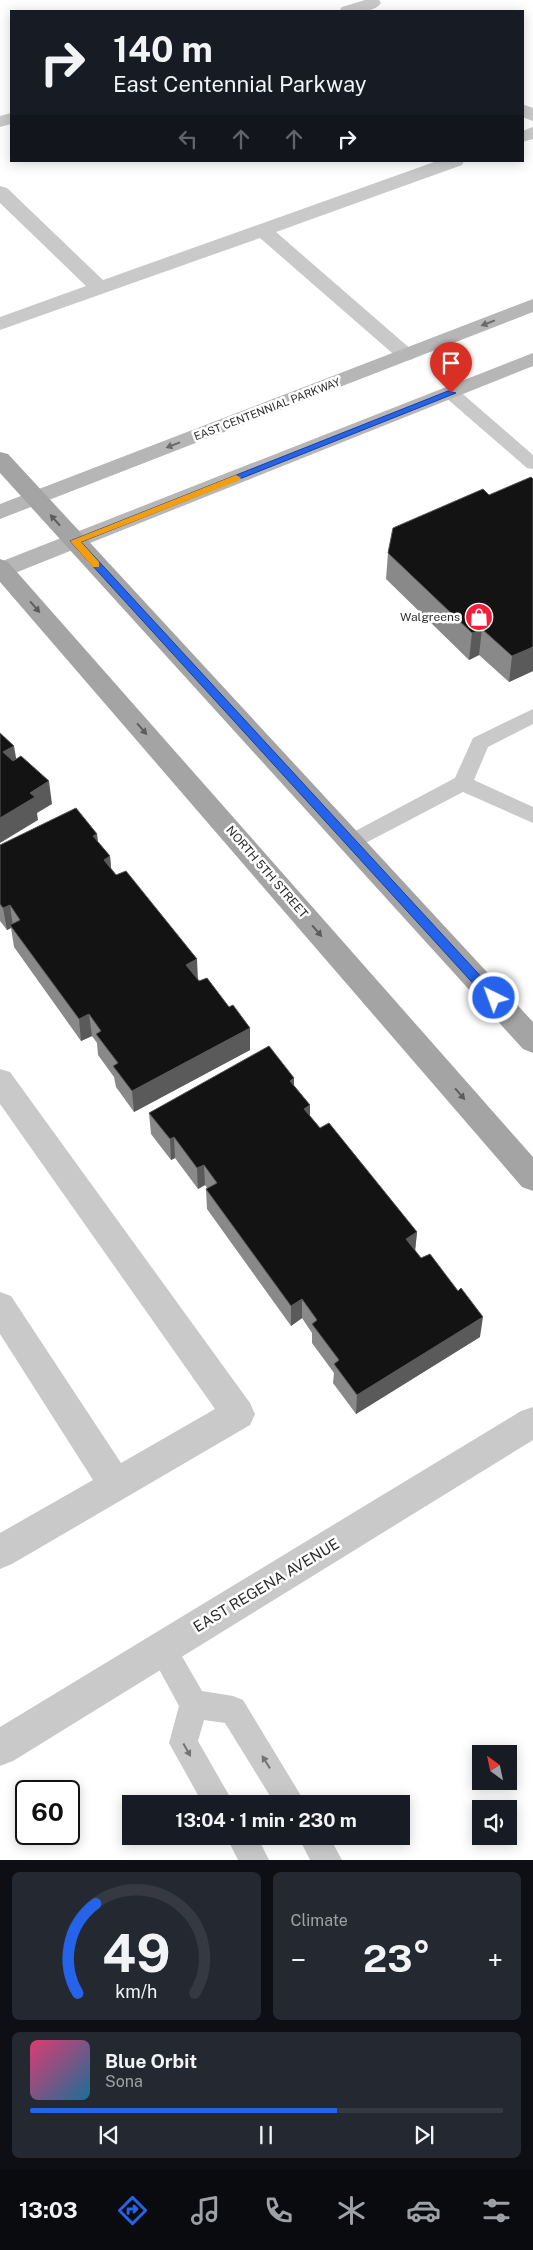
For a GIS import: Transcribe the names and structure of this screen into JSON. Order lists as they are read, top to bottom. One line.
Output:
{"streets":{"main road":["EAST CENTENNIAL PARKWAY","NORTH 5TH STREET"],"street":["EAST REGENA AVENUE"]},"places":{"shop":["Walgreens"]},"north":"top left","page":{"turn":["140 m","East Centennial Parkway"],"limit":"60","trip":"13:04 · 1 min · 230 m","tile":"Climate","heat":["−","23°","+"],"song":["Blue Orbit","Sona"],"tabs":"13:03","gauge":["49","km/h"]}}
